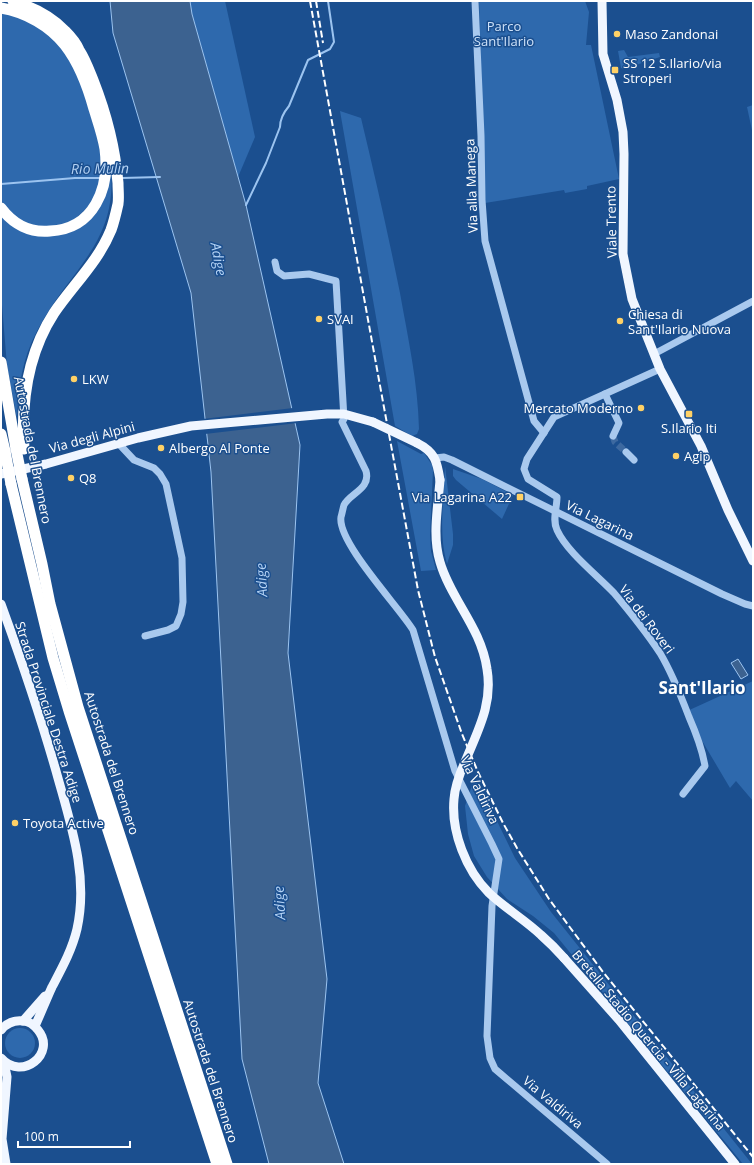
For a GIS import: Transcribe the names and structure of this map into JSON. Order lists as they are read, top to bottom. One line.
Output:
{"streets":{"highway":["Autostrada del Brennero"],"main road":["Viale Trento","Via degli Alpini","Strada Provinciale Destra Adige","Bretella Stadio Quercia - Villa Lagarina"],"street":["Via alla Manega","Via Lagarina","Via dei Roveri","Via Valdiriva"]},"crossings":[["Via degli Alpini","Via Lagarina"],["Via degli Alpini","Via Valdiriva"],["Via degli Alpini","Bretella Stadio Quercia - Villa Lagarina"],["Via Lagarina","Via dei Roveri"],["Via Lagarina","Bretella Stadio Quercia - Villa Lagarina"]],"districts":["Sant'Ilario"],"water":["Rio Mulin","Adige"],"parks":["Parco Sant'Ilario"],"places":{"other":["Maso Zandonai","SVAI","Chiesa di Sant'Ilario Nuova","LKW","Mercato Moderno","Albergo Al Ponte","Agip","Q8","Toyota Active"],"transit":["SS 12 S.Ilario/via Stroperi","S.Ilario Iti","Via Lagarina A22"]},"scale_bar":"100 m"}
